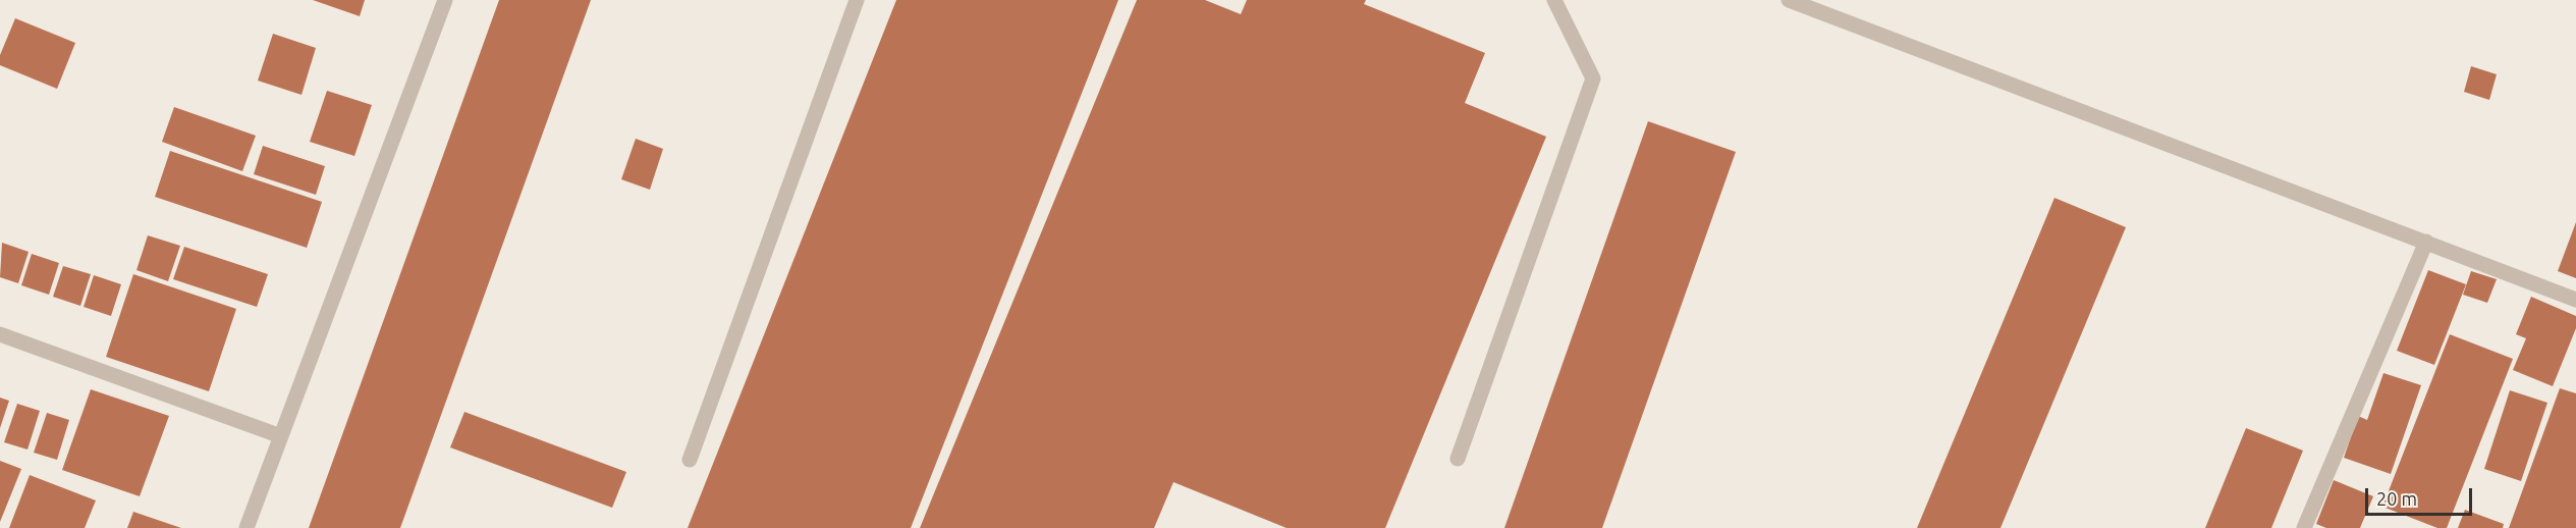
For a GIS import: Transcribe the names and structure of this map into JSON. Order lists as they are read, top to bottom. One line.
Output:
{"scale_bar":"20 m"}
